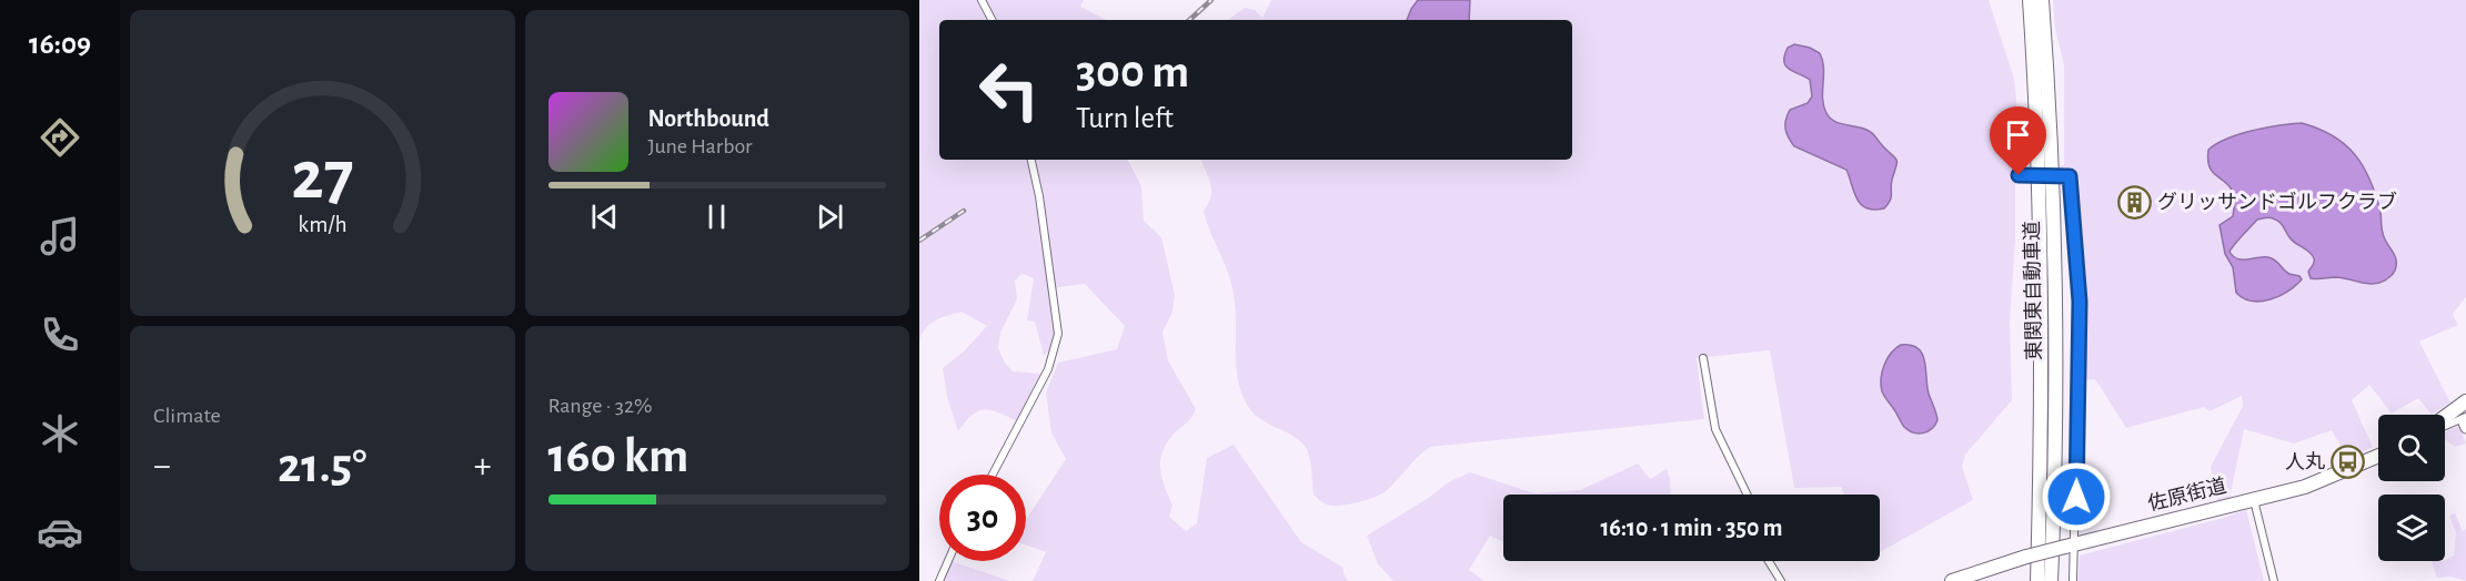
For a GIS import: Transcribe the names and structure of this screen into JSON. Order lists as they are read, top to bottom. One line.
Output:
{"streets":{"highway":["東関東自動車道","佐原街道"]},"places":{"building":["グリッサンドゴルフクラブ"],"bus stop":["人丸"]},"page":{"tabs":"16:09","turn":["300 m","Turn left"],"song":["Northbound","June Harbor"],"tile":["Climate",["Range · 32%","160 km"]],"heat":["−","21.5°","+"],"limit":"30","trip":"16:10 · 1 min · 350 m","gauge":["27","km/h"]}}
